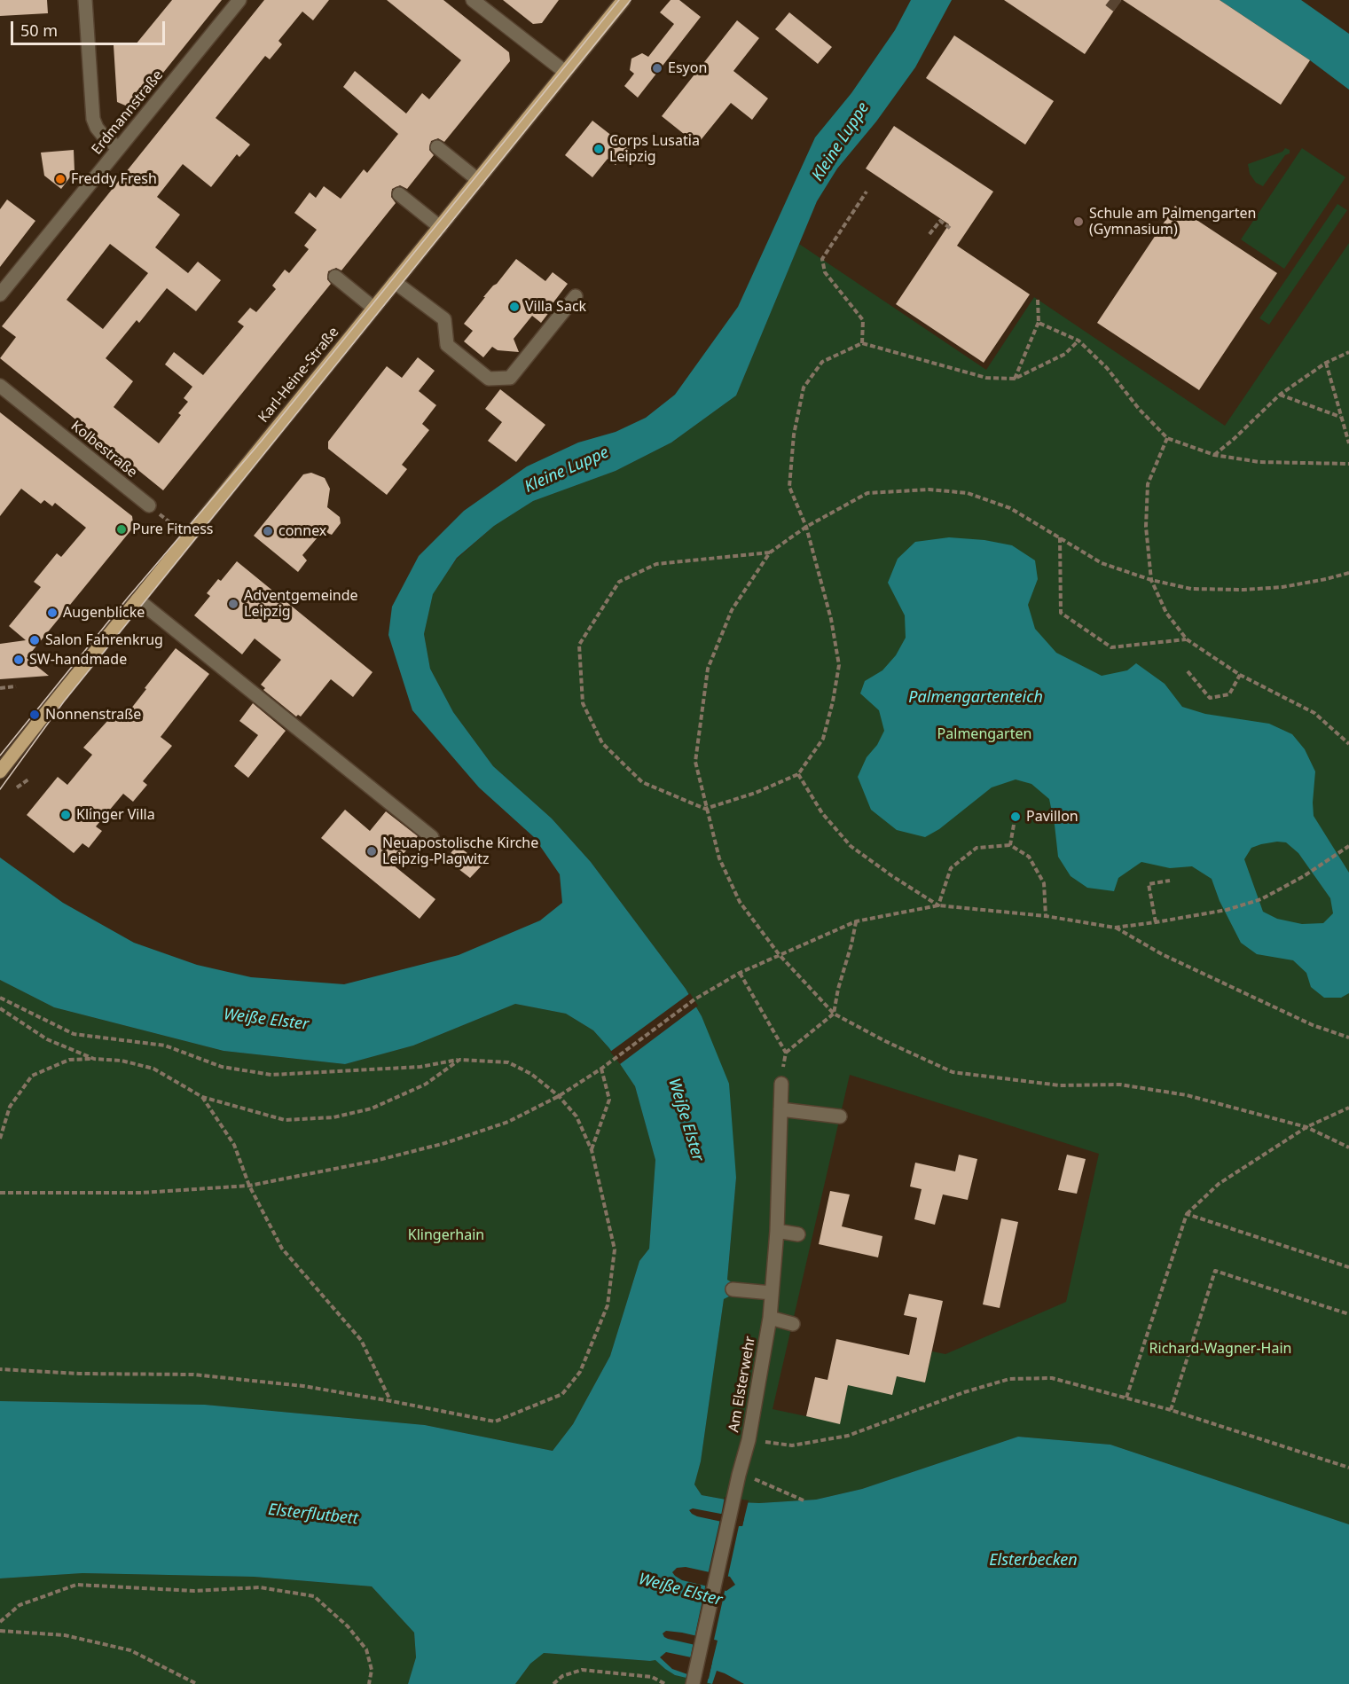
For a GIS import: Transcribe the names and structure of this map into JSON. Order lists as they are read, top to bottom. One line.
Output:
{"streets":{"main road":["Karl-Heine-Straße"],"street":["Erdmannstraße","Kolbestraße","Am Elsterwehr"]},"water":["Kleine Luppe","Palmengartenteich","Weiße Elster","Elsterflutbett","Elsterbecken"],"parks":["Palmengarten","Klingerhain","Richard-Wagner-Hain"],"places":["Esyon","Corps Lusatia Leipzig","Freddy Fresh","Schule am Palmengarten (Gymnasium)","Villa Sack","Pure Fitness","connex","Adventgemeinde Leipzig","Augenblicke","Salon Fahrenkrug","SW-handmade","Nonnenstraße","Klinger Villa","Pavillon","Neuapostolische Kirche Leipzig-Plagwitz"],"scale_bar":"50 m"}
